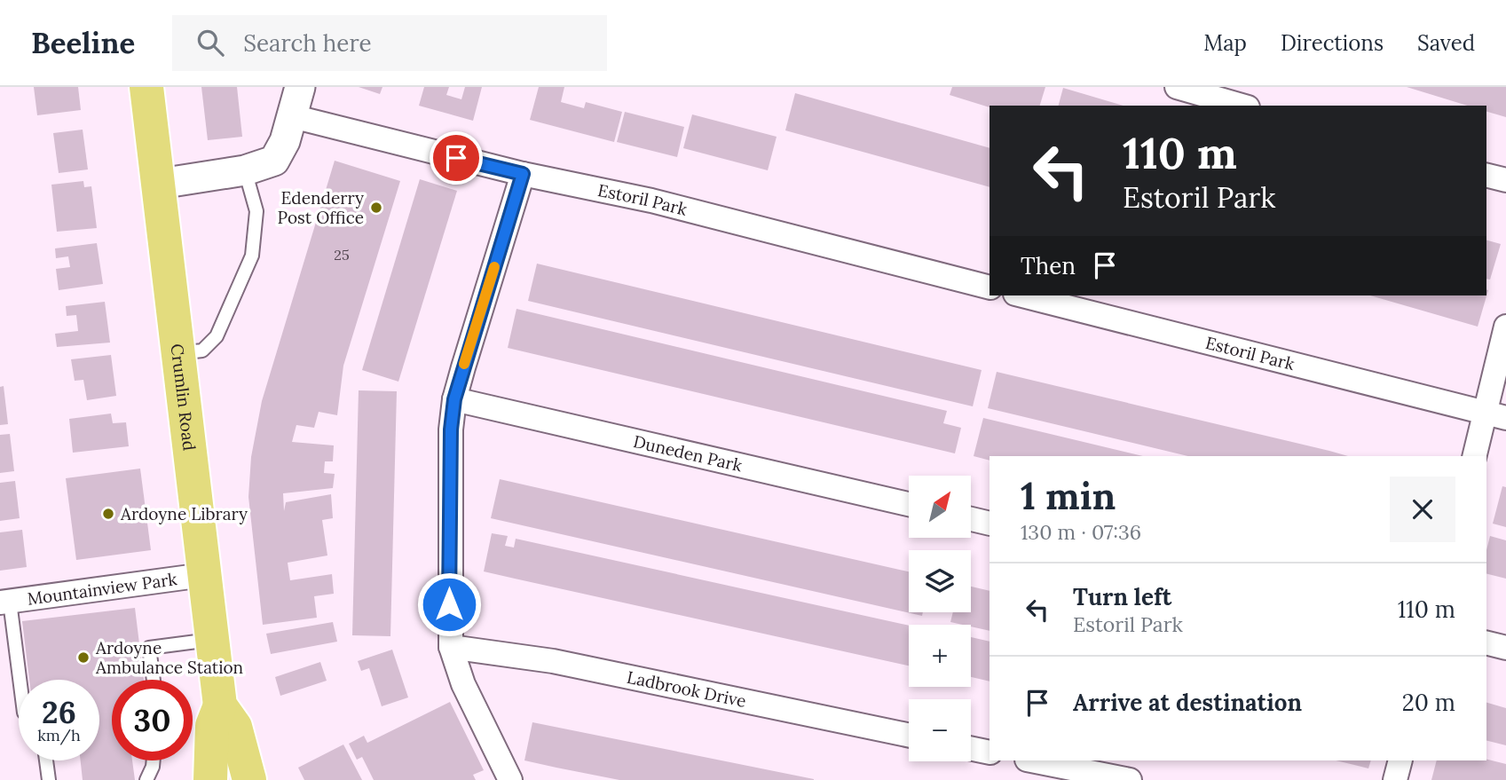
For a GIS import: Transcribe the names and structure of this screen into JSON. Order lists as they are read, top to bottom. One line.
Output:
{"streets":{"highway":["Crumlin Road"],"street":["Estoril Park","Duneden Park","Mountainview Park","Ladbrook Drive"]},"crossings":[["Crumlin Road","Mountainview Park"]],"places":["Edenderry Post Office","Ardoyne Library","Ardoyne Ambulance Station"],"house_numbers":["25"],"north":"top right","page":{"header":"Beeline","search":"Search here","nav":["Map","Directions","Saved"],"turn":["110 m","Estoril Park"],"then":"Then","heading":["1 min","130 m · 07:36"],"map_buttons":["+","−"],"list":[{"name":"Turn left","note":"Estoril Park","value":"110 m"},{"name":"Arrive at destination","value":"20 m"}],"speed":"26 km/h","limit":"30"}}
